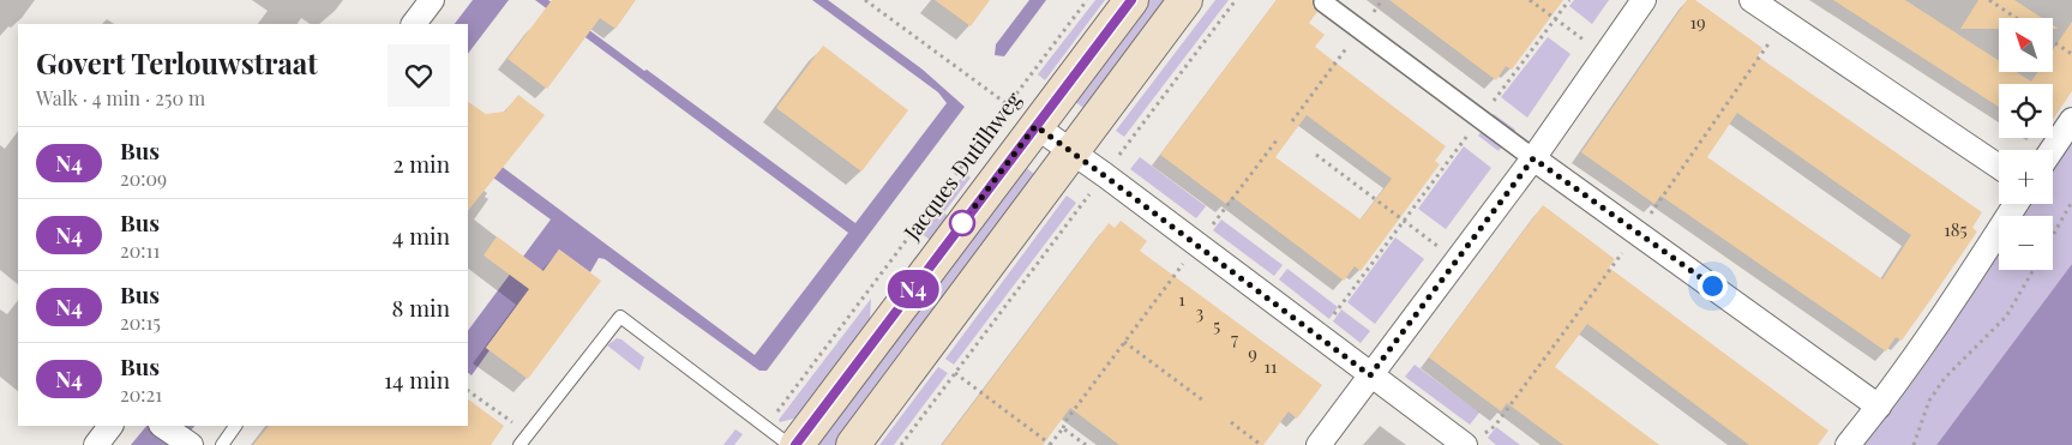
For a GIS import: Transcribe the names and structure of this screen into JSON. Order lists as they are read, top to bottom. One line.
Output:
{"streets":{"main road":["Jacques Dutilhweg"]},"lines":["bus line N4"],"house_numbers":["19","185","1","3","5","7","9","11"],"north":"top left","page":{"on_map":"N4","map_buttons":["+","−"],"heading":["Govert Terlouwstraat","Walk · 4 min · 250 m"],"list":[{"mark":"N4","name":"Bus","note":"20:09","value":"2 min"},{"mark":"N4","name":"Bus","note":"20:11","value":"4 min"},{"mark":"N4","name":"Bus","note":"20:15","value":"8 min"},{"mark":"N4","name":"Bus","note":"20:21","value":"14 min"}]}}
